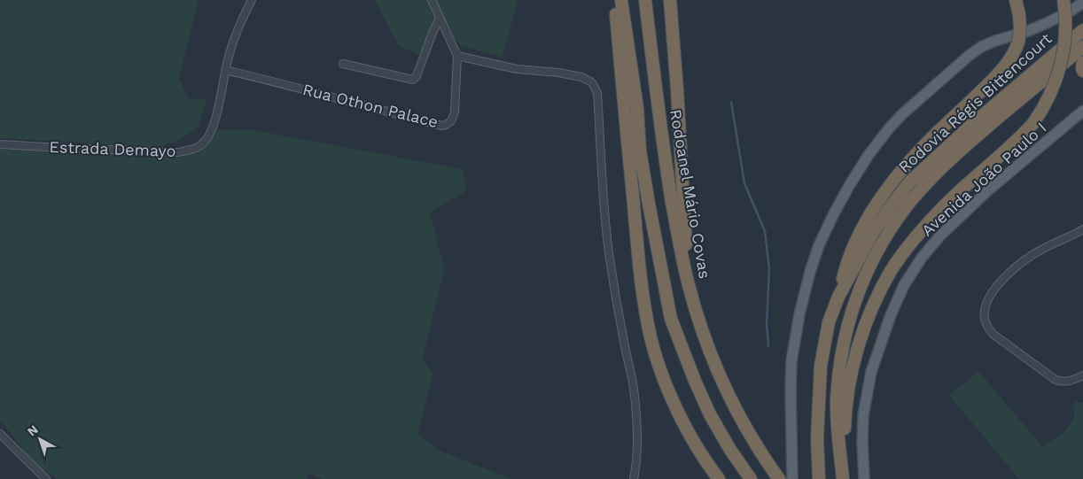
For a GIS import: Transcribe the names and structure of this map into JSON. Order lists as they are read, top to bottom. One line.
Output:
{"streets":{"highway":["Rodovia Régis Bittencourt","Rodoanel Mário Covas"],"main road":["Avenida João Paulo I"],"street":["Rua Othon Palace","Estrada Demayo"]},"crossings":[["Rua Othon Palace","Estrada Demayo"]],"north":"top left"}
